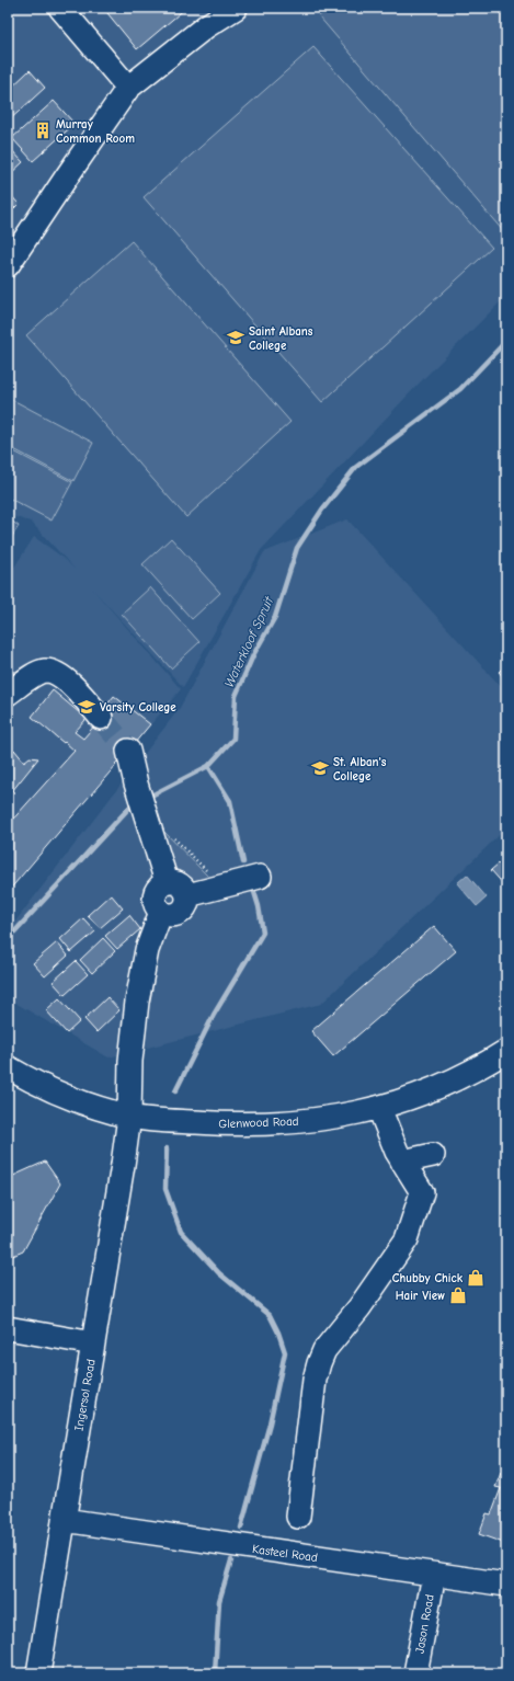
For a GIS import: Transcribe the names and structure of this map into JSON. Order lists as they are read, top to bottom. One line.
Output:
{"streets":{"street":["Glenwood Road","Ingersol Road","Kasteel Road","Jason Road"]},"crossings":[["Glenwood Road","Ingersol Road"],["Ingersol Road","Kasteel Road"],["Kasteel Road","Jason Road"]],"water":["Waterkloof Spruit"],"places":{"building":["Murray Common Room"],"school or university":["Saint Albans College","Varsity College","St. Alban's College"],"shop":["Chubby Chick","Hair View"]}}
